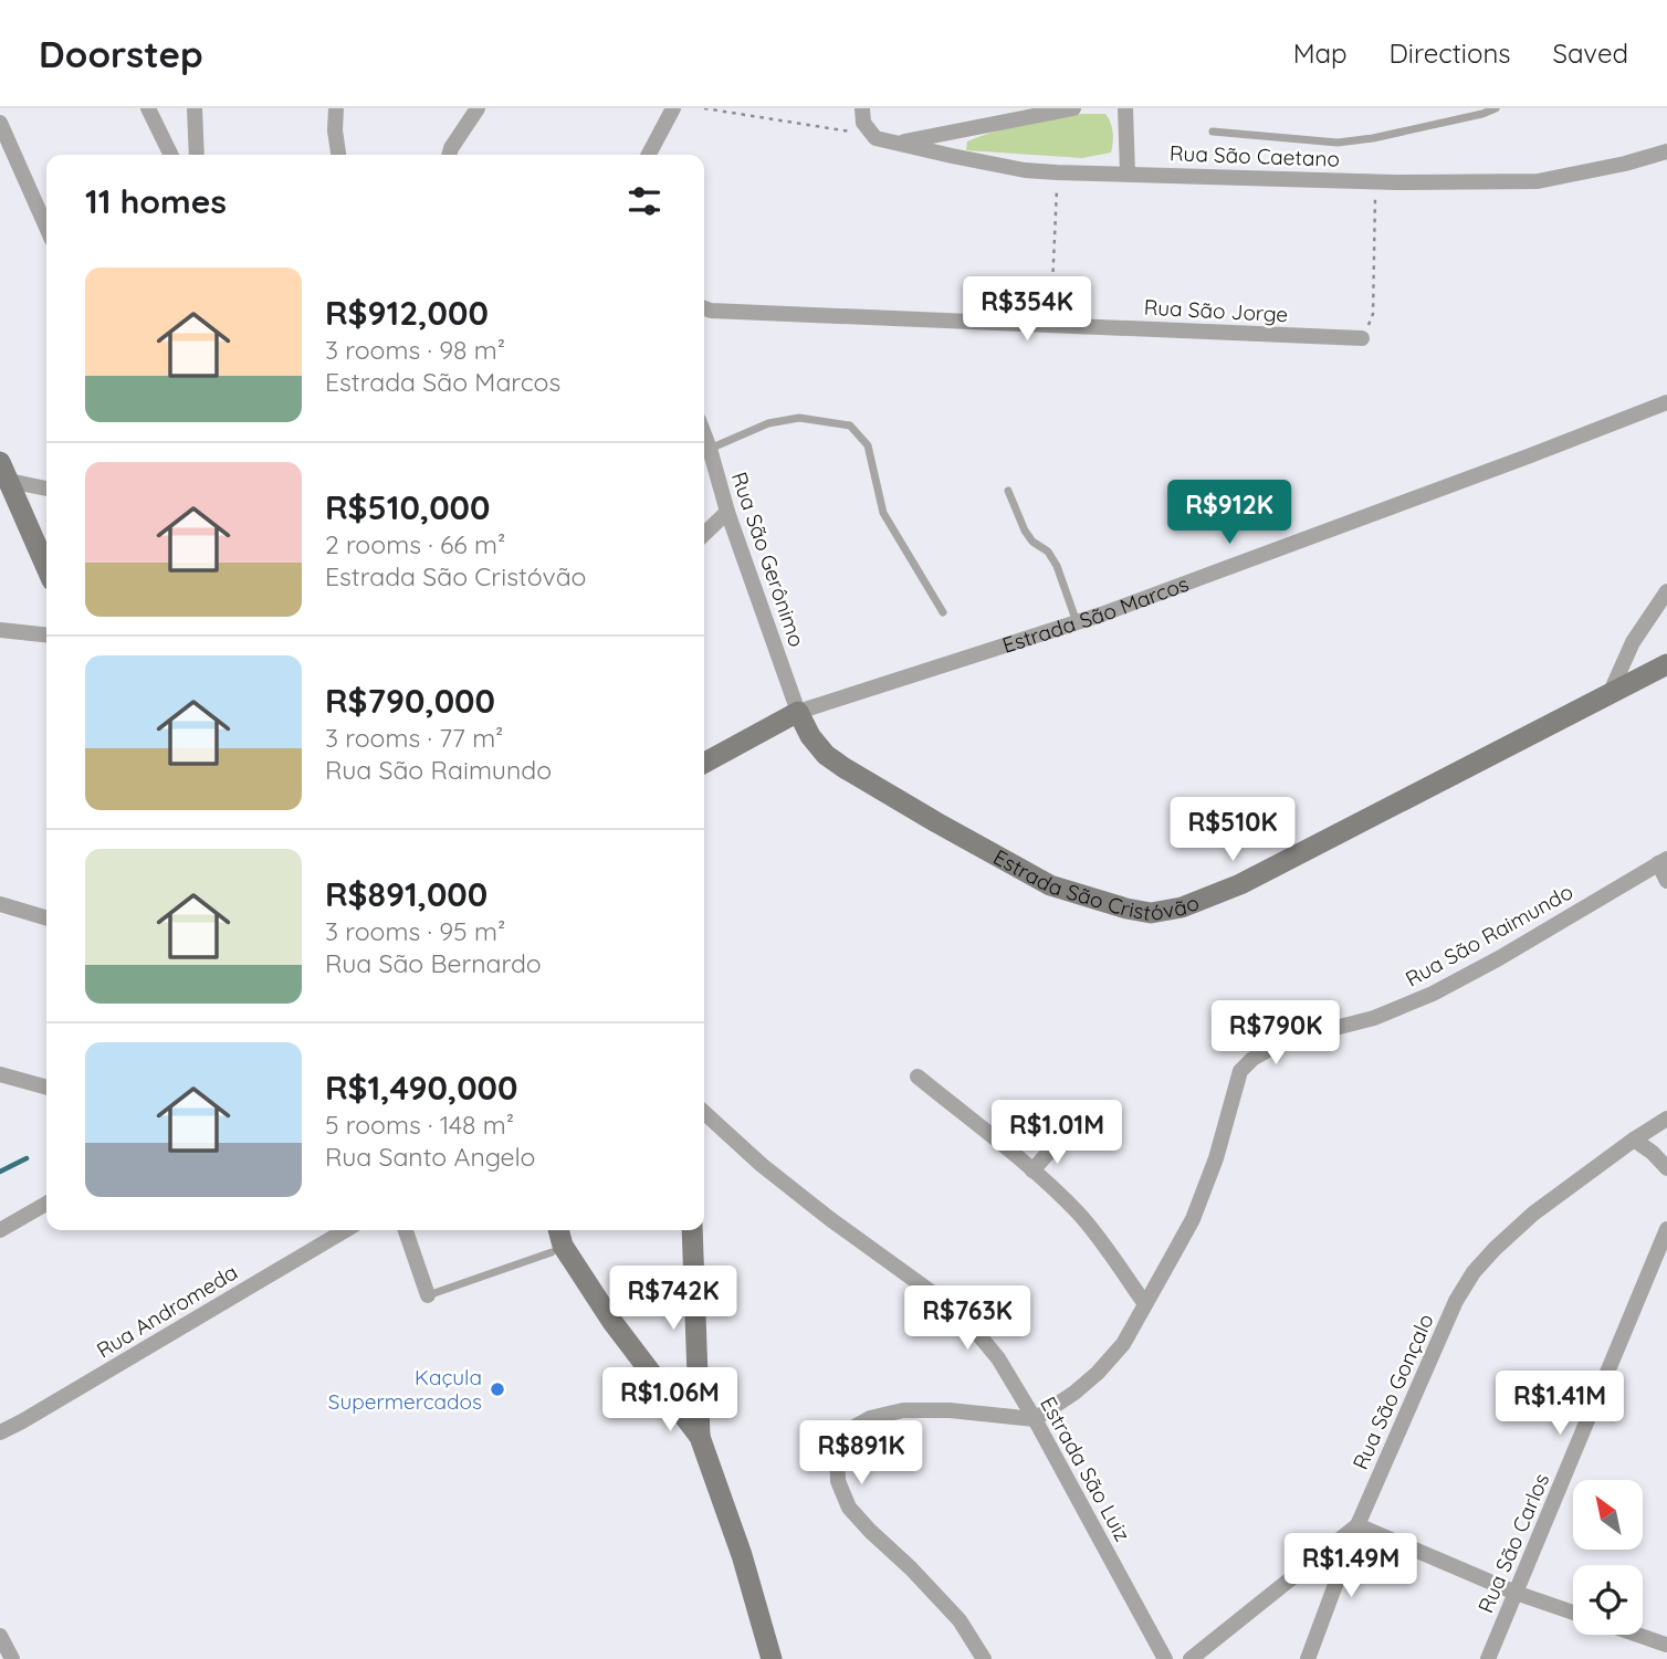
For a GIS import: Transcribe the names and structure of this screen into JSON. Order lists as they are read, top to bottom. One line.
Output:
{"streets":{"street":["Rua São Caetano","Rua São Jorge","Rua São Gerônimo","Estrada São Marcos","Estrada São Cristóvão","Rua São Raimundo","Rua Andromeda","Rua São Gonçalo","Estrada São Luiz","Rua São Carlos"]},"crossings":[["Rua São Gerônimo","Estrada São Marcos"],["Rua São Gerônimo","Estrada São Cristóvão"],["Estrada São Marcos","Estrada São Cristóvão"],["Rua São Raimundo","Estrada São Luiz"]],"places":["Kaçula Supermercados"],"north":"top left","page":{"header":"Doorstep","nav":["Map","Directions","Saved"],"heading":"11 homes","list":[{"name":"R$912,000","note":"3 rooms · 98 m² · Estrada São Marcos"},{"name":"R$510,000","note":"2 rooms · 66 m² · Estrada São Cristóvão"},{"name":"R$790,000","note":"3 rooms · 77 m² · Rua São Raimundo"},{"name":"R$891,000","note":"3 rooms · 95 m² · Rua São Bernardo"},{"name":"R$1,490,000","note":"5 rooms · 148 m² · Rua Santo Angelo"}],"price":["R$354K","R$912K","R$510K","R$790K","R$1.01M","R$742K","R$763K","R$1.06M","R$1.41M","R$891K","R$1.49M"]}}
